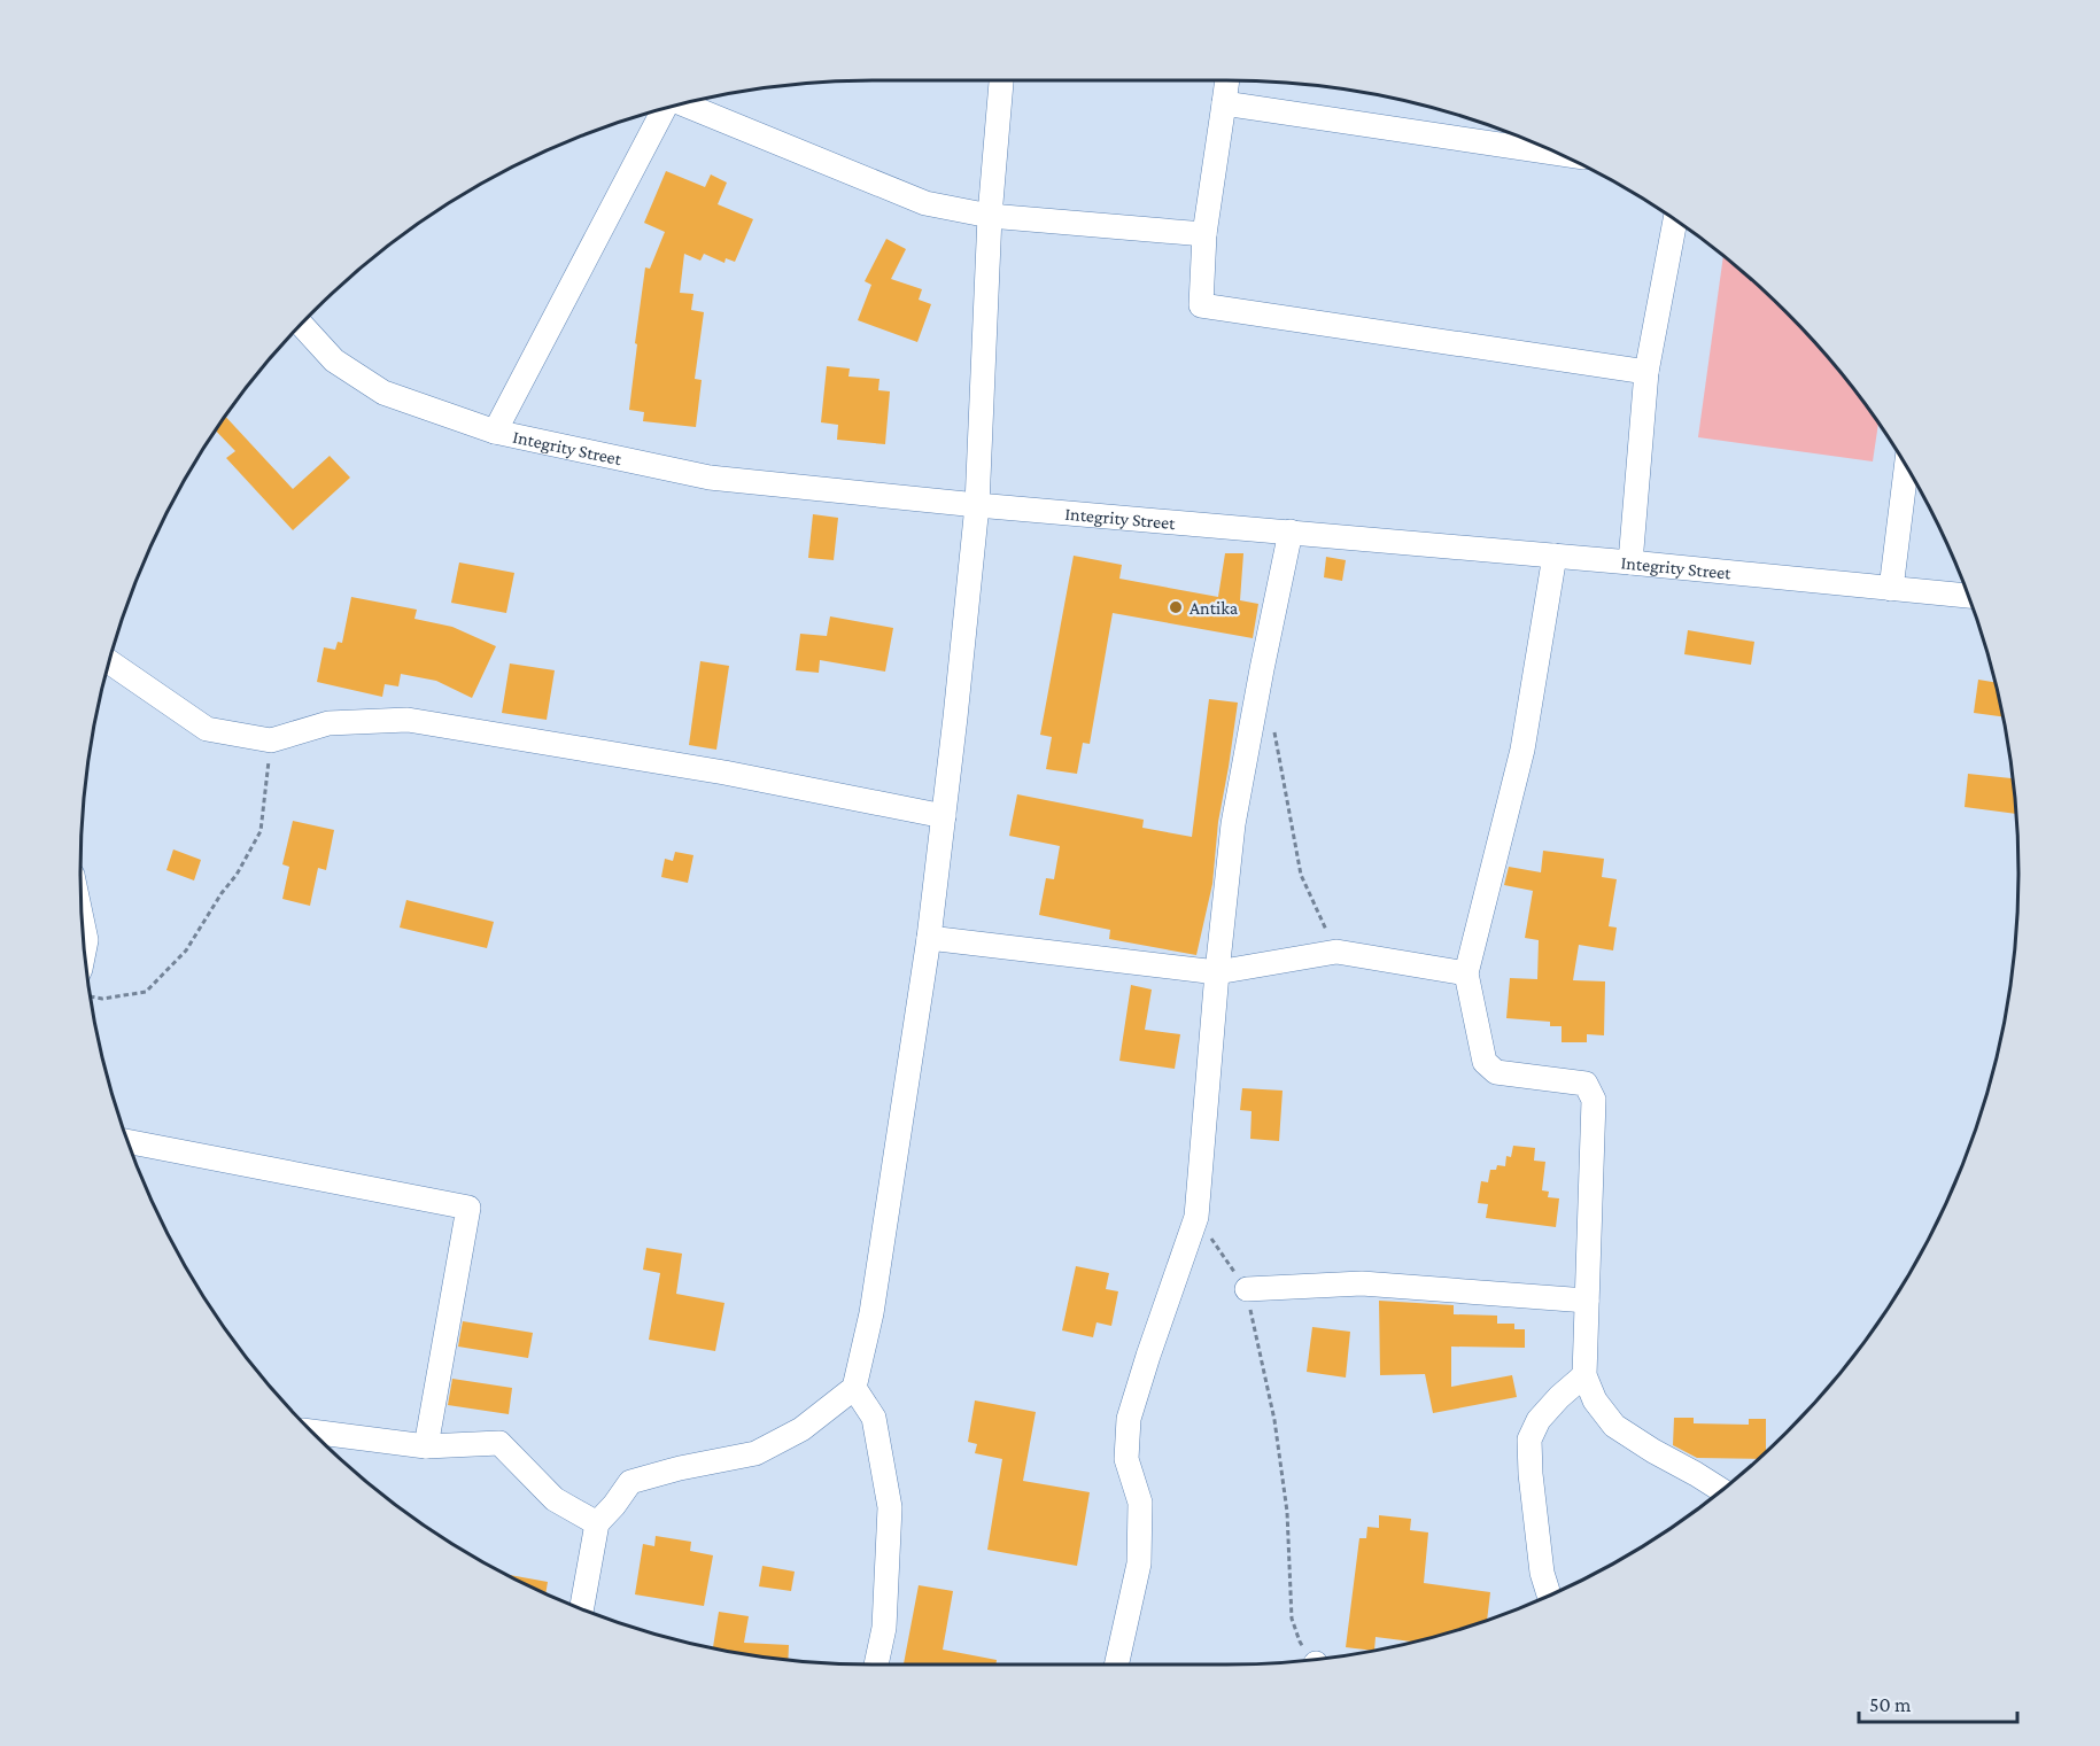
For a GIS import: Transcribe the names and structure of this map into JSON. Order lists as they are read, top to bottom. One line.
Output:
{"streets":{"street":["Integrity Street"]},"places":["Antika"],"scale_bar":"50 m"}
